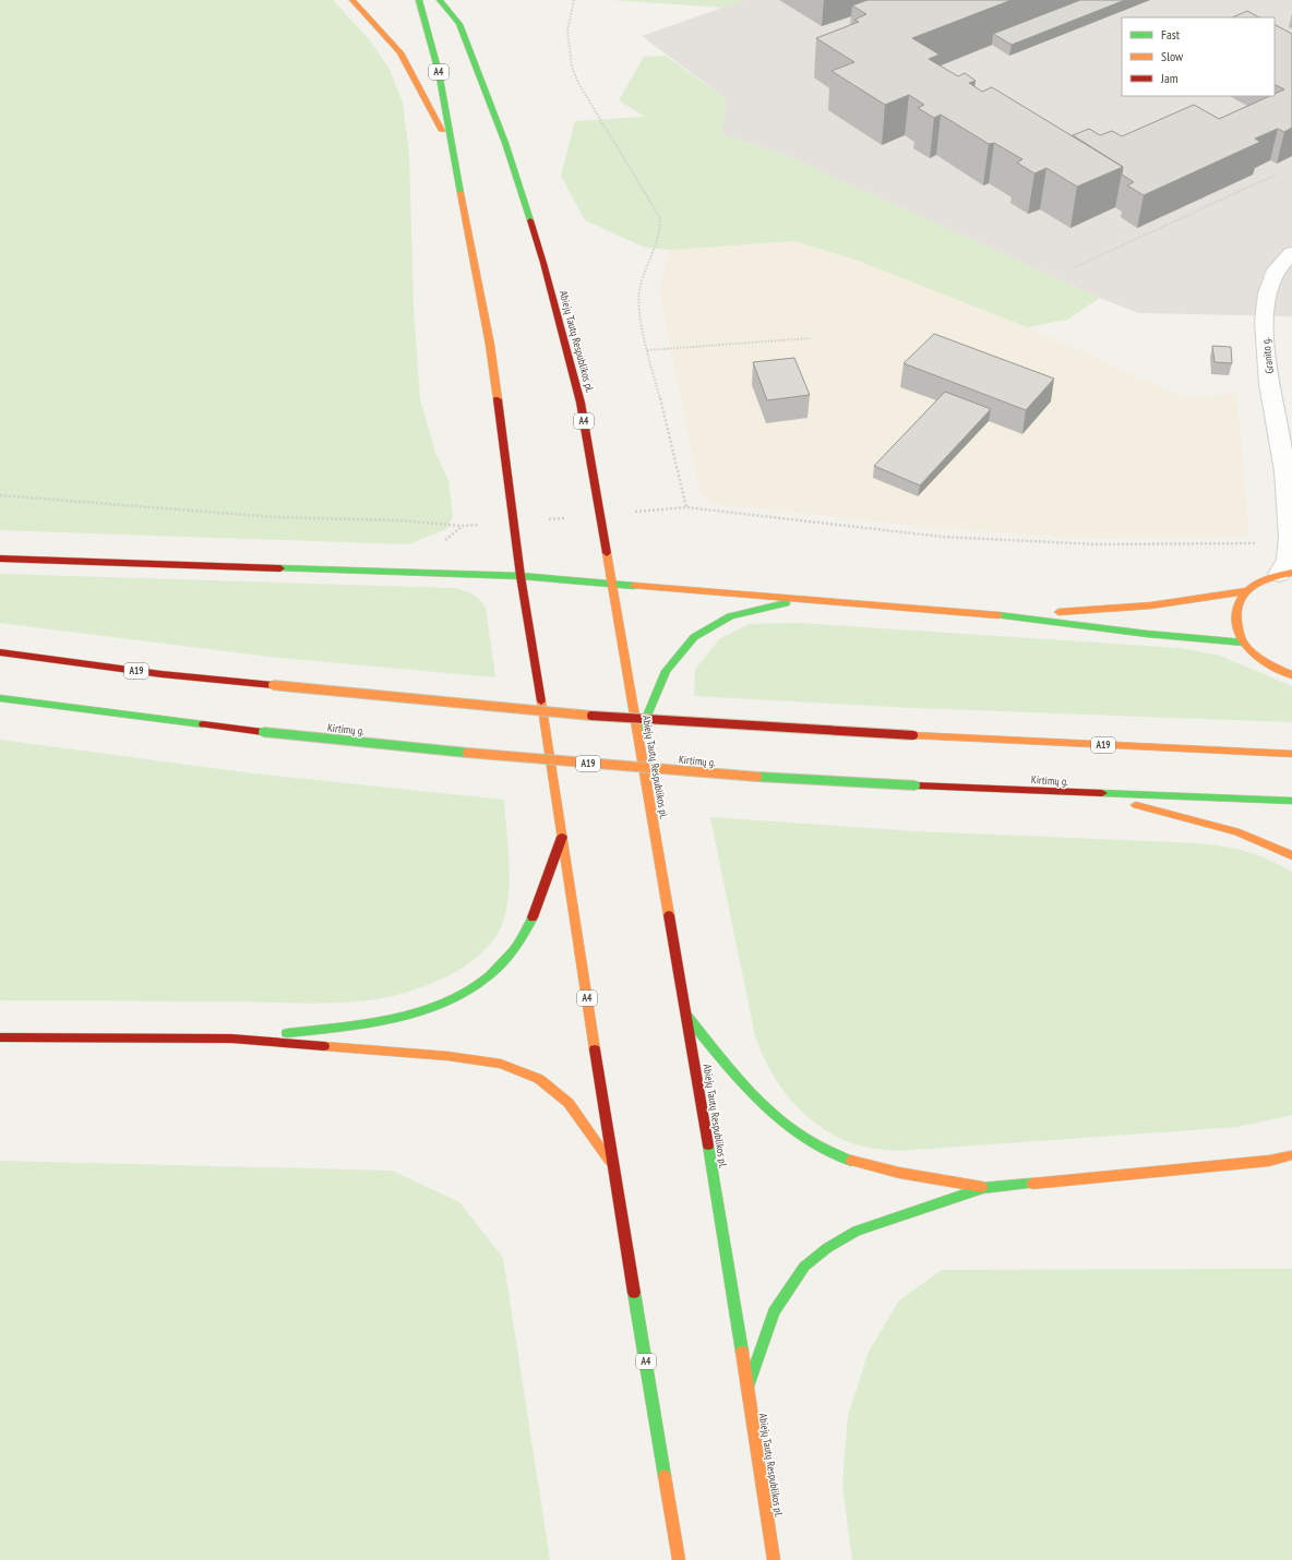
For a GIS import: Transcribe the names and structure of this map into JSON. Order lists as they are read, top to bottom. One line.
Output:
{"streets":{"highway":["A4","Abiejų Tautų Respublikos pl.","A19","Kirtimų g."],"street":["Granito g."]},"legend":["Fast","Slow","Jam"]}
